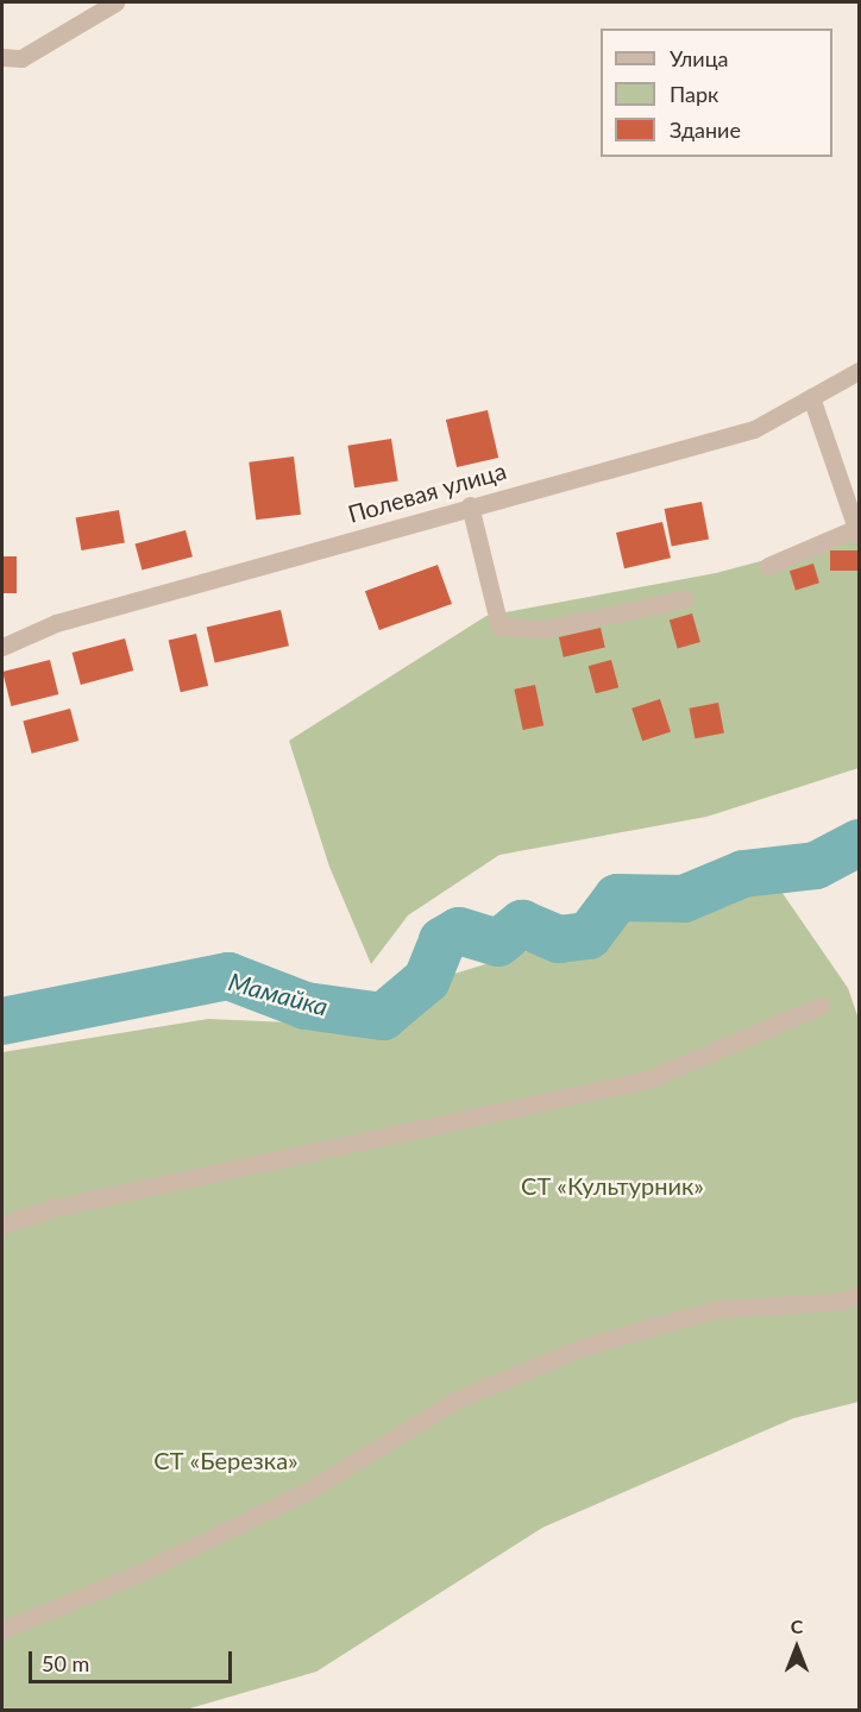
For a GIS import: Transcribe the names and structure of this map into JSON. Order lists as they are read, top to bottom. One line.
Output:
{"streets":{"street":["Полевая улица"]},"water":["Мамайка"],"parks":["СТ «Культурник»","СТ «Березка»"],"legend":["Улица","Парк","Здание"],"scale_bar":"50 m","north":"top"}
